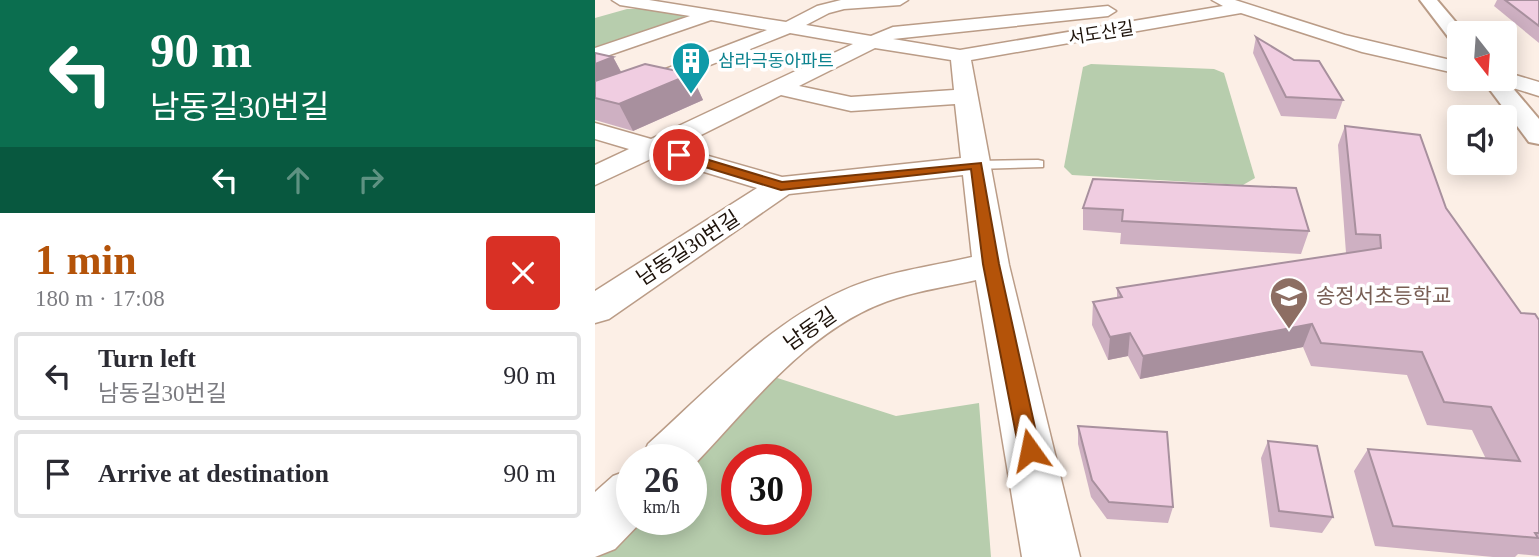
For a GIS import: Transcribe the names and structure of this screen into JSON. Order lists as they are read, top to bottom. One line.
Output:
{"streets":{"street":["서도산길","남동길30번길","남동길"]},"places":{"building":["삼라극동아파트"],"school or university":["송정서초등학교"]},"north":"bottom","page":{"turn":["90 m","남동길30번길"],"heading":["1 min","180 m · 17:08"],"list":[{"name":"Turn left","note":"남동길30번길","value":"90 m"},{"name":"Arrive at destination","value":"90 m"}],"speed":"26 km/h","limit":"30"}}
